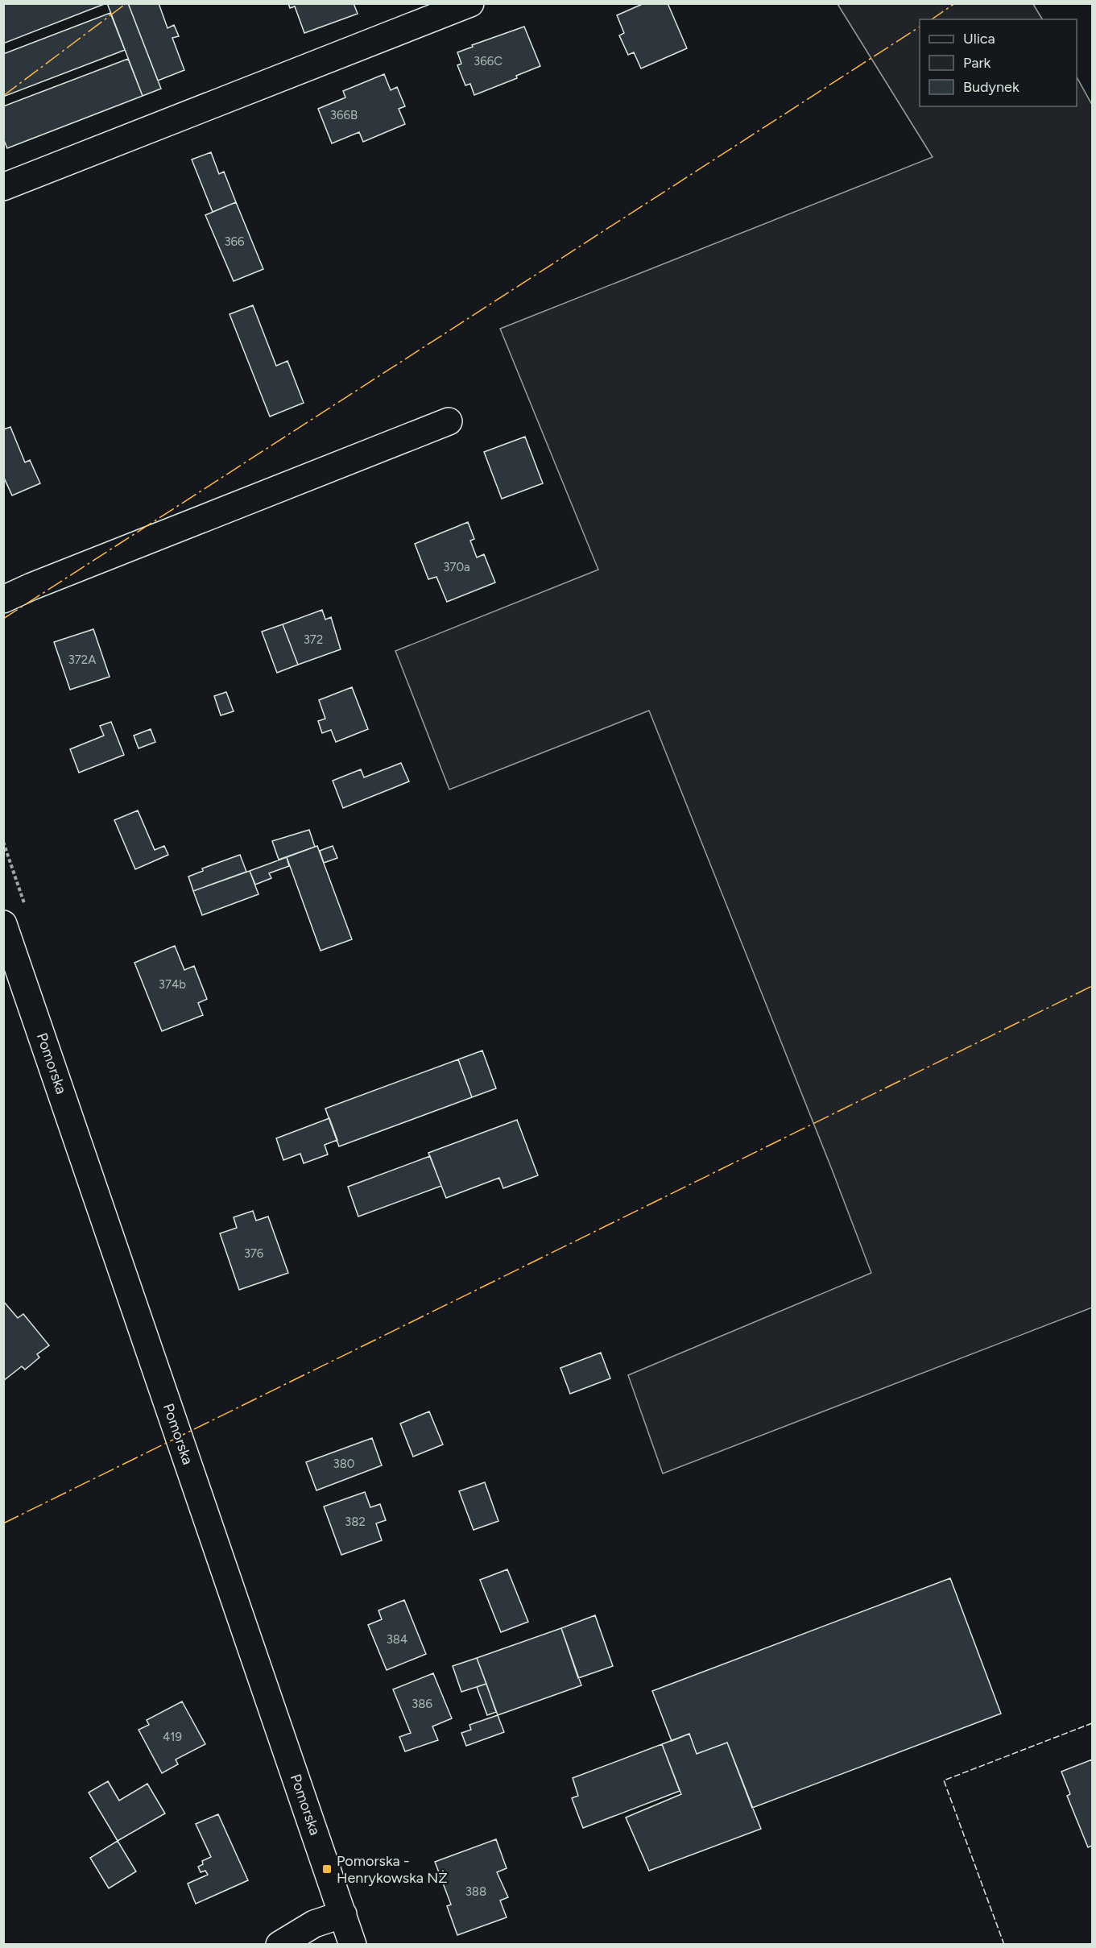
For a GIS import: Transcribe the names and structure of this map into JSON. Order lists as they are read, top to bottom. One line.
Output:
{"streets":{"street":["Pomorska"]},"places":{"transit":["Pomorska - Henrykowska NŻ"]},"house_numbers":["366C","366B","366","370a","372","372A","374b","376","380","382","384","386","419","388"],"legend":["Ulica","Park","Budynek"]}
